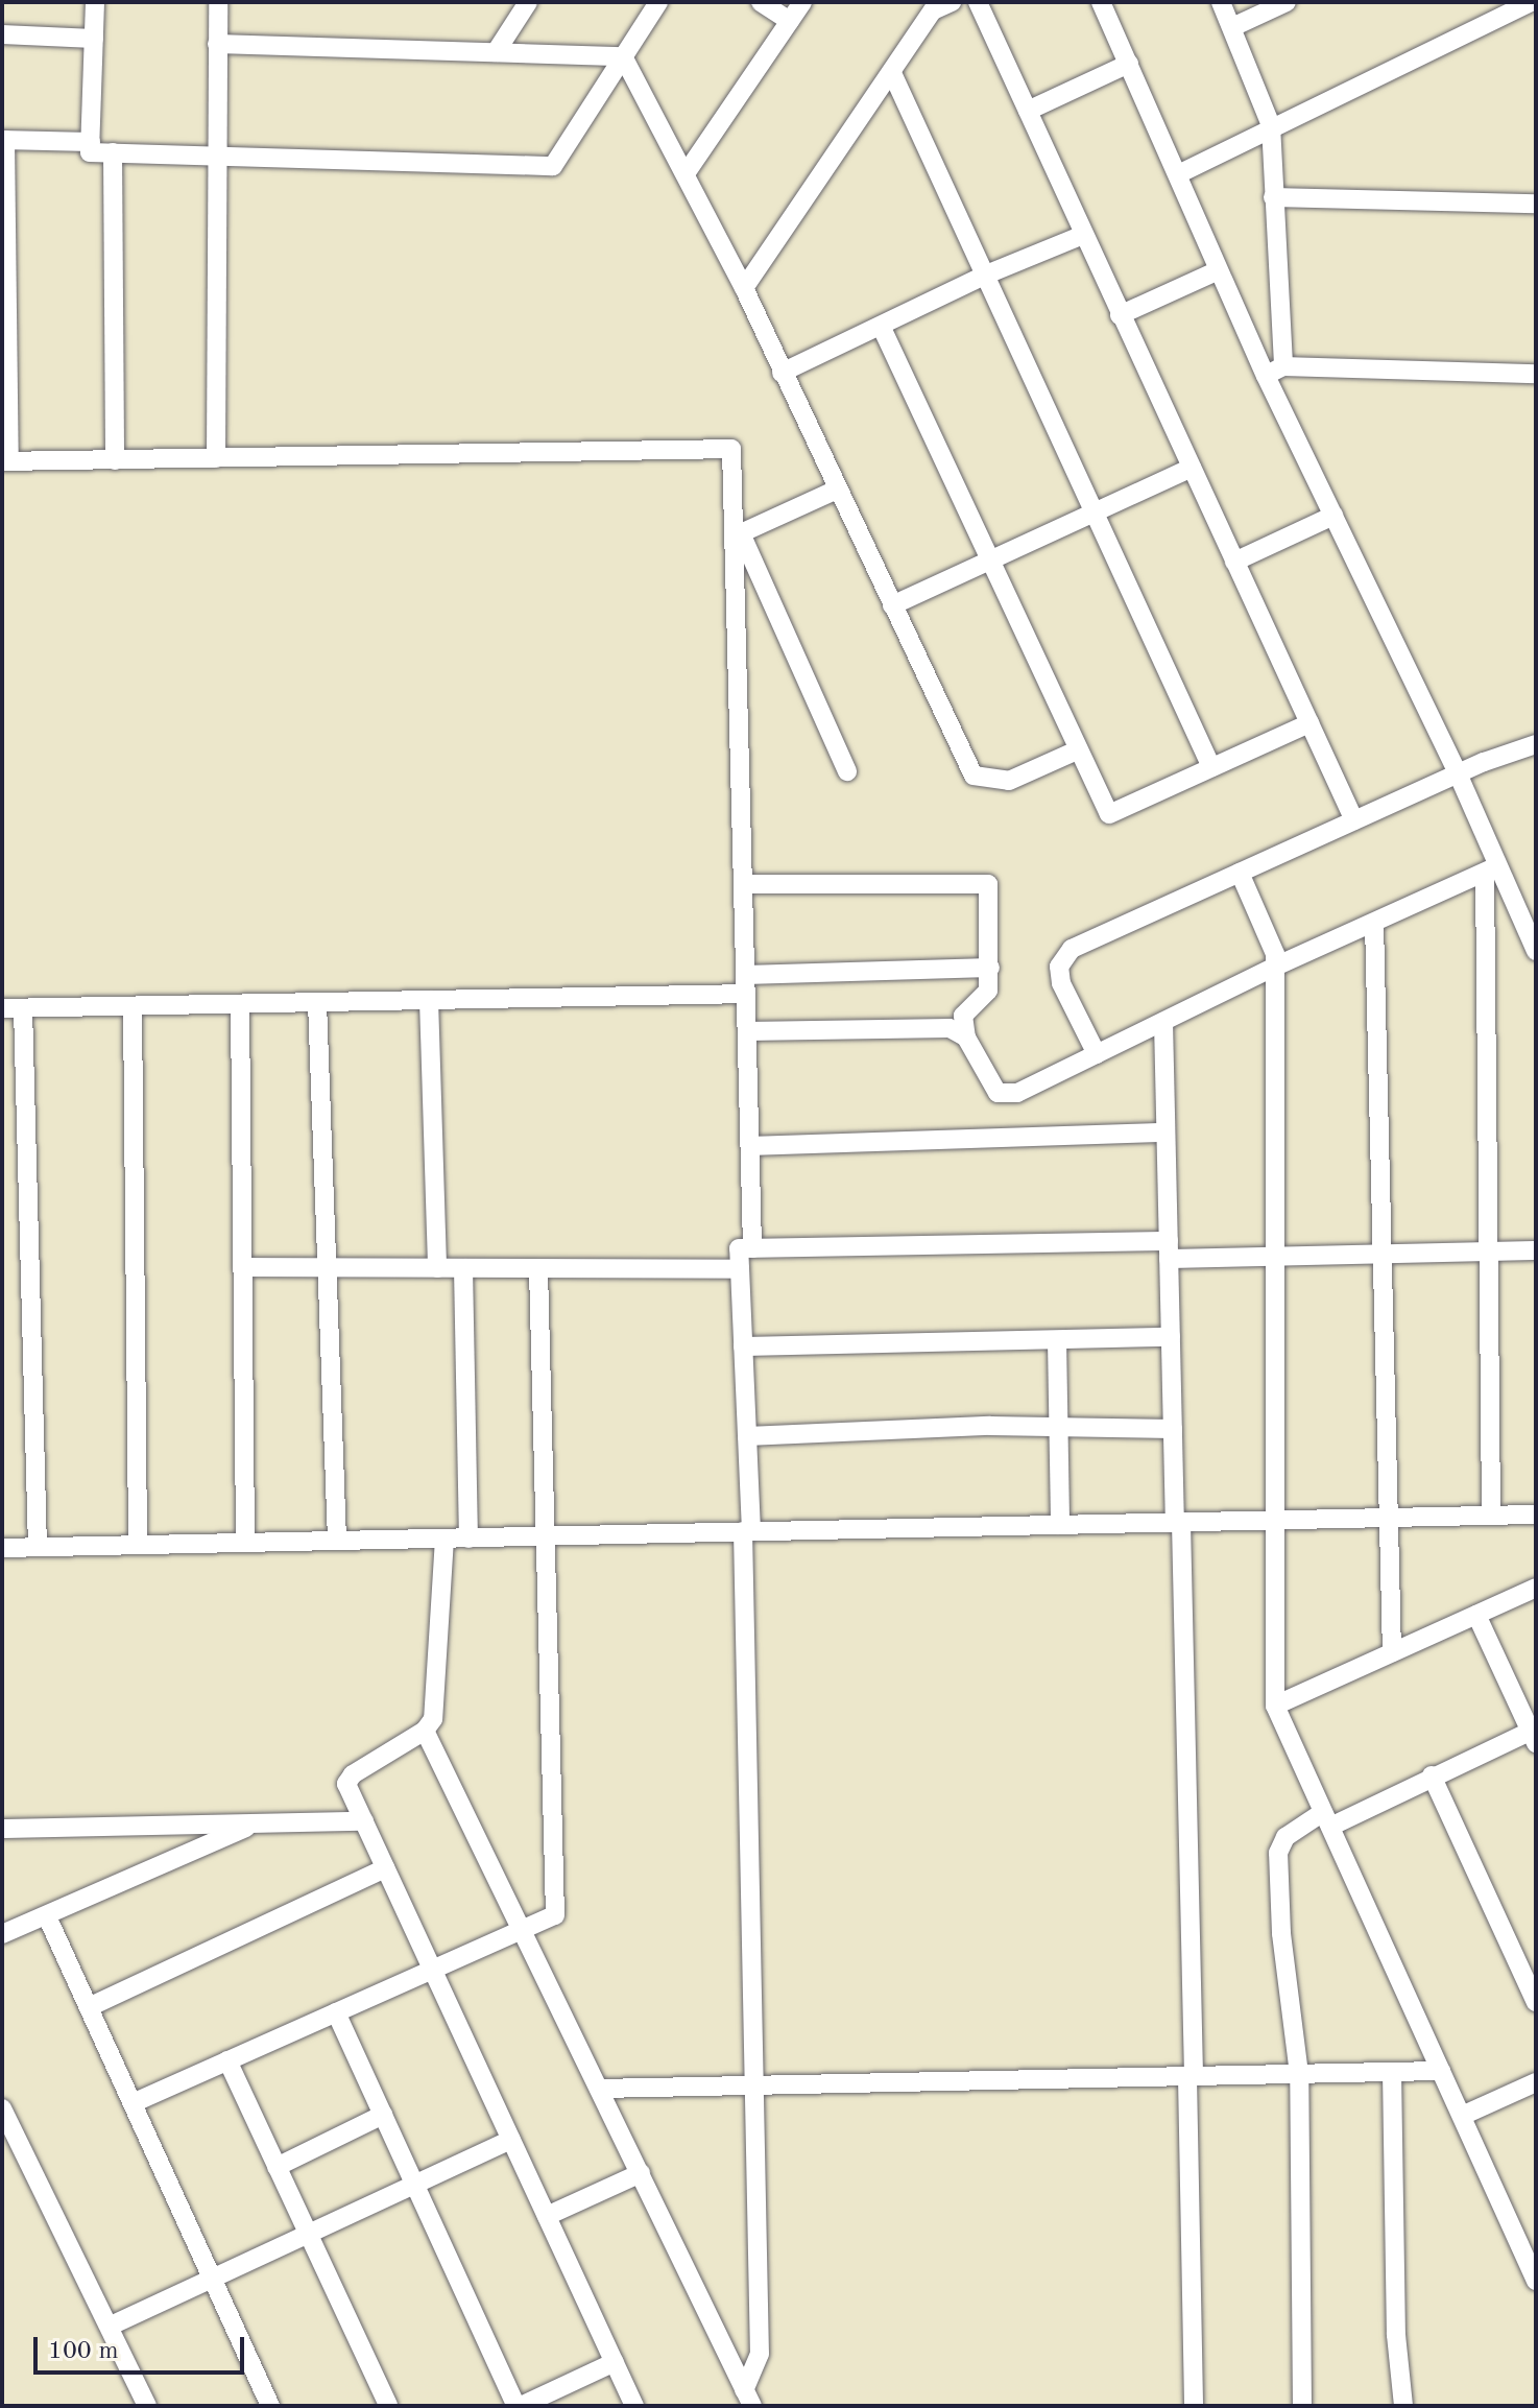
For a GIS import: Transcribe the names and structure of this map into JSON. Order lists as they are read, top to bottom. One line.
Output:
{"scale_bar":"100 m"}
